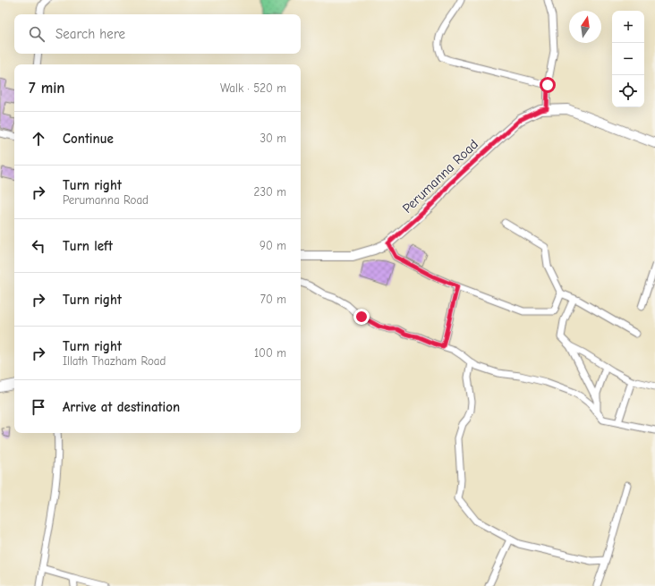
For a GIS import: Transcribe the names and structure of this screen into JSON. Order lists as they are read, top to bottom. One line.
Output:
{"streets":{"main road":["Perumanna Road"]},"north":"top","page":{"map_buttons":["+","−"],"search":"Search here","heading":["7 min","Walk · 520 m"],"list":[["Continue","30 m"],["Turn right","Perumanna Road","230 m"],["Turn left","90 m"],["Turn right","70 m"],["Turn right","Illath Thazham Road","100 m"],"Arrive at destination"]}}
